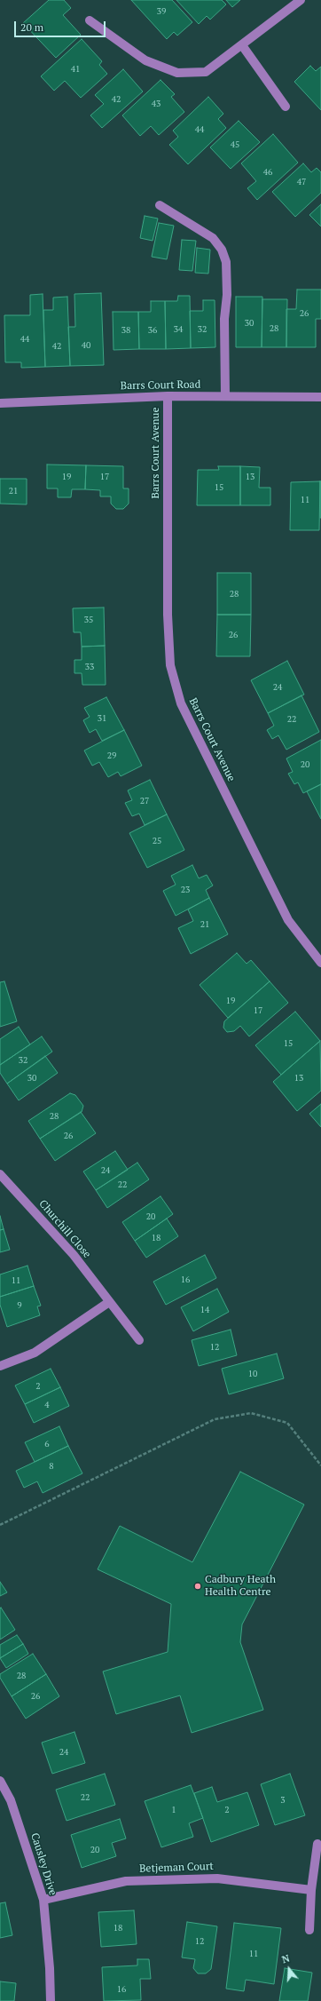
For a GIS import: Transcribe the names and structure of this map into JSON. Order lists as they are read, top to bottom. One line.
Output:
{"streets":{"street":["Barrs Court Road","Barrs Court Avenue","Churchill Close","Causley Drive","Betjeman Court"]},"crossings":[["Barrs Court Road","Barrs Court Avenue"],["Causley Drive","Betjeman Court"]],"places":["Cadbury Heath Health Centre"],"house_numbers":["39","41","42","43","44","45","46","47","26","30","28","34","32","38","36","44","40","42","19","17","13","15","21","11","28","35","26","33","24","31","22","29","20","27","25","23","21","19","17","15","32","30","13","28","26","24","22","20","18","16","11","9","14","12","10","2","4","6","8","28","26","24","22","3","1","2","20","18","12","11","16"],"scale_bar":"20 m","north":"top"}
